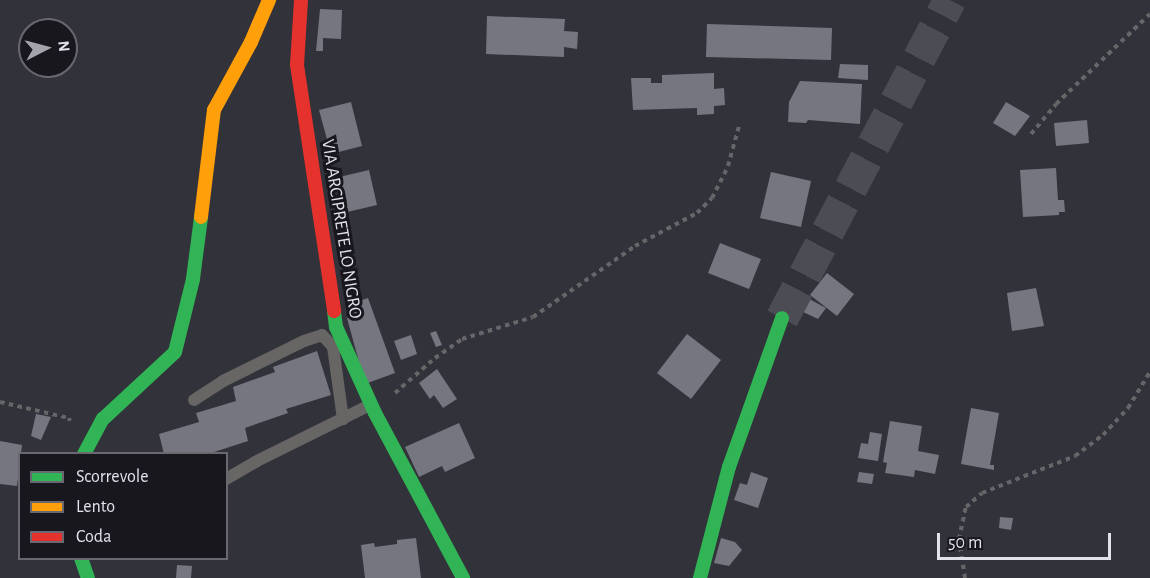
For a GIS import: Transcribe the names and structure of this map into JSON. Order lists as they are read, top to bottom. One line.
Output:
{"streets":{"street":["VIA ARCIPRETE LO NIGRO"]},"legend":["Scorrevole","Lento","Coda"],"scale_bar":"50 m","north":"right"}
